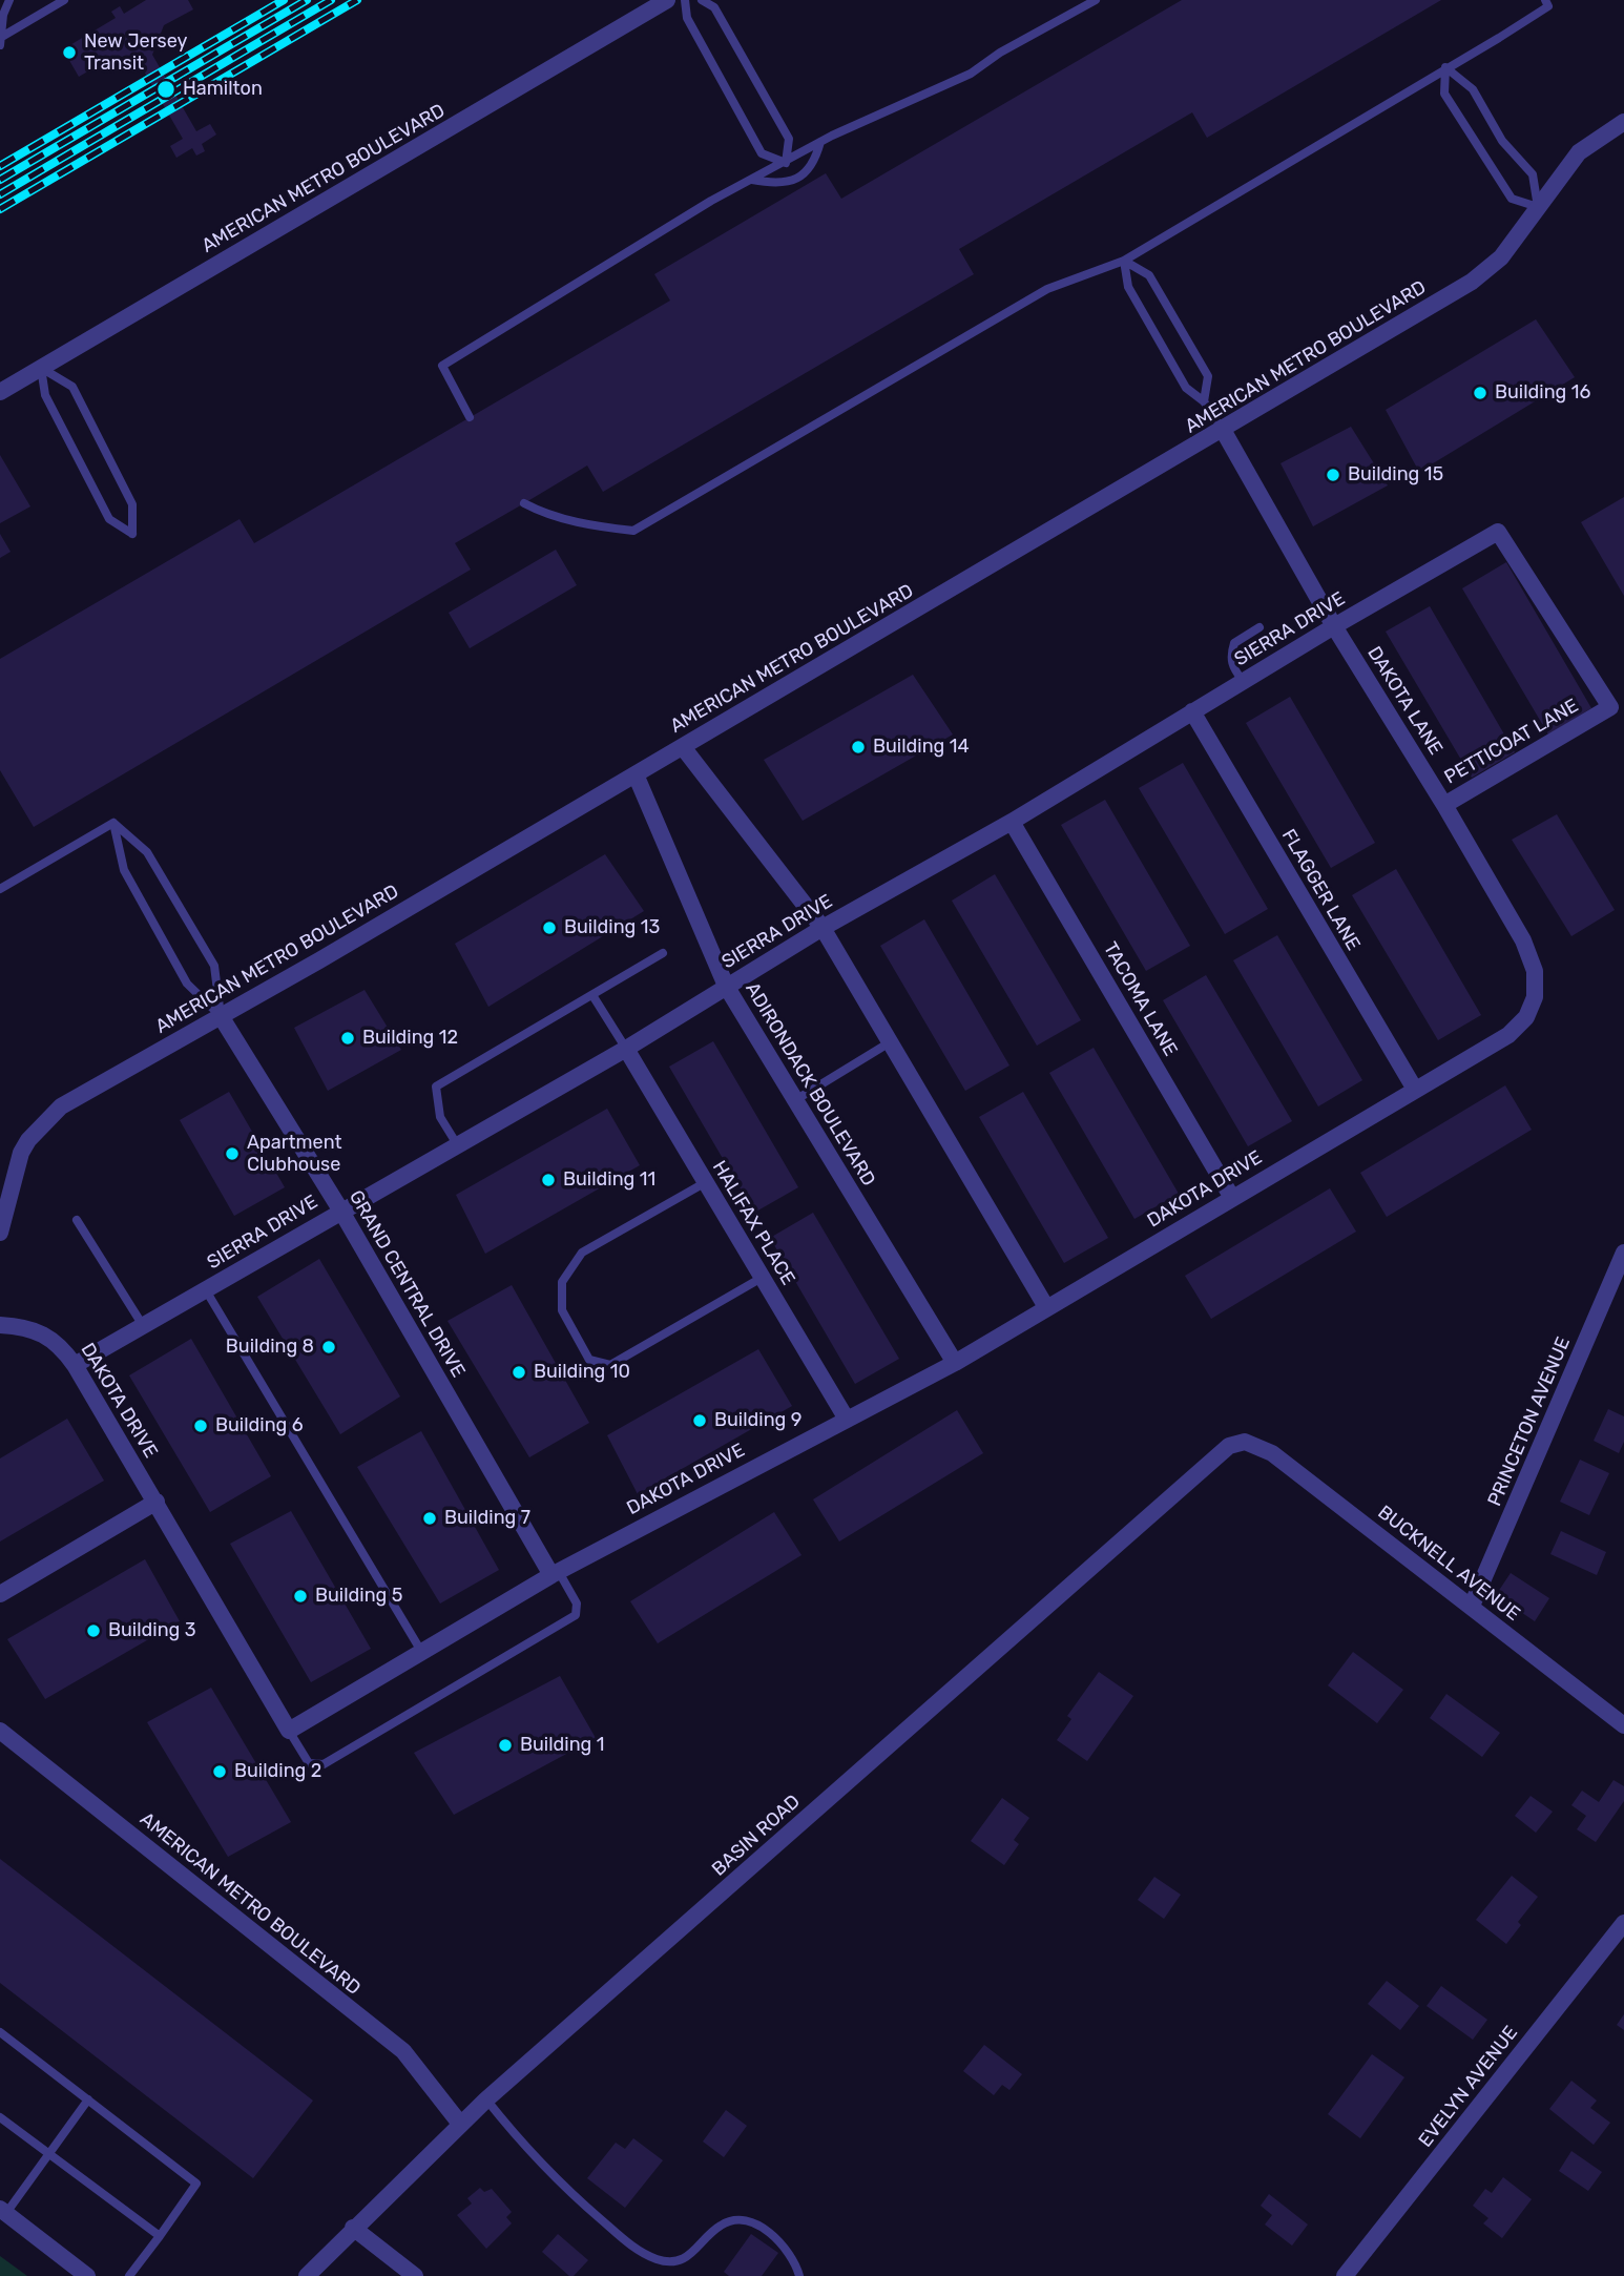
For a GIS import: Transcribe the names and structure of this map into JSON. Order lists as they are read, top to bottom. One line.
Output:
{"streets":{"street":["AMERICAN METRO BOULEVARD","SIERRA DRIVE","DAKOTA LANE","PETTICOAT LANE","FLAGGER LANE","TACOMA LANE","ADIRONDACK BOULEVARD","DAKOTA DRIVE","HALIFAX PLACE","GRAND CENTRAL DRIVE","PRINCETON AVENUE","BUCKNELL AVENUE","BASIN ROAD","EVELYN AVENUE"]},"crossings":[["AMERICAN METRO BOULEVARD","DAKOTA LANE"],["AMERICAN METRO BOULEVARD","ADIRONDACK BOULEVARD"],["AMERICAN METRO BOULEVARD","GRAND CENTRAL DRIVE"],["AMERICAN METRO BOULEVARD","BASIN ROAD"],["SIERRA DRIVE","DAKOTA LANE"],["SIERRA DRIVE","PETTICOAT LANE"],["SIERRA DRIVE","FLAGGER LANE"],["SIERRA DRIVE","TACOMA LANE"],["SIERRA DRIVE","ADIRONDACK BOULEVARD"],["SIERRA DRIVE","DAKOTA DRIVE"],["SIERRA DRIVE","HALIFAX PLACE"],["SIERRA DRIVE","GRAND CENTRAL DRIVE"],["DAKOTA LANE","PETTICOAT LANE"],["DAKOTA LANE","DAKOTA DRIVE"],["FLAGGER LANE","DAKOTA DRIVE"],["TACOMA LANE","DAKOTA DRIVE"],["ADIRONDACK BOULEVARD","DAKOTA DRIVE"],["DAKOTA DRIVE","HALIFAX PLACE"],["DAKOTA DRIVE","GRAND CENTRAL DRIVE"],["PRINCETON AVENUE","BUCKNELL AVENUE"],["BUCKNELL AVENUE","BASIN ROAD"]],"places":["New Jersey Transit","Hamilton","Building 16","Building 15","Building 14","Building 13","Building 12","Apartment Clubhouse","Building 11","Building 8","Building 10","Building 9","Building 6","Building 7","Building 5","Building 3","Building 1","Building 2"]}
